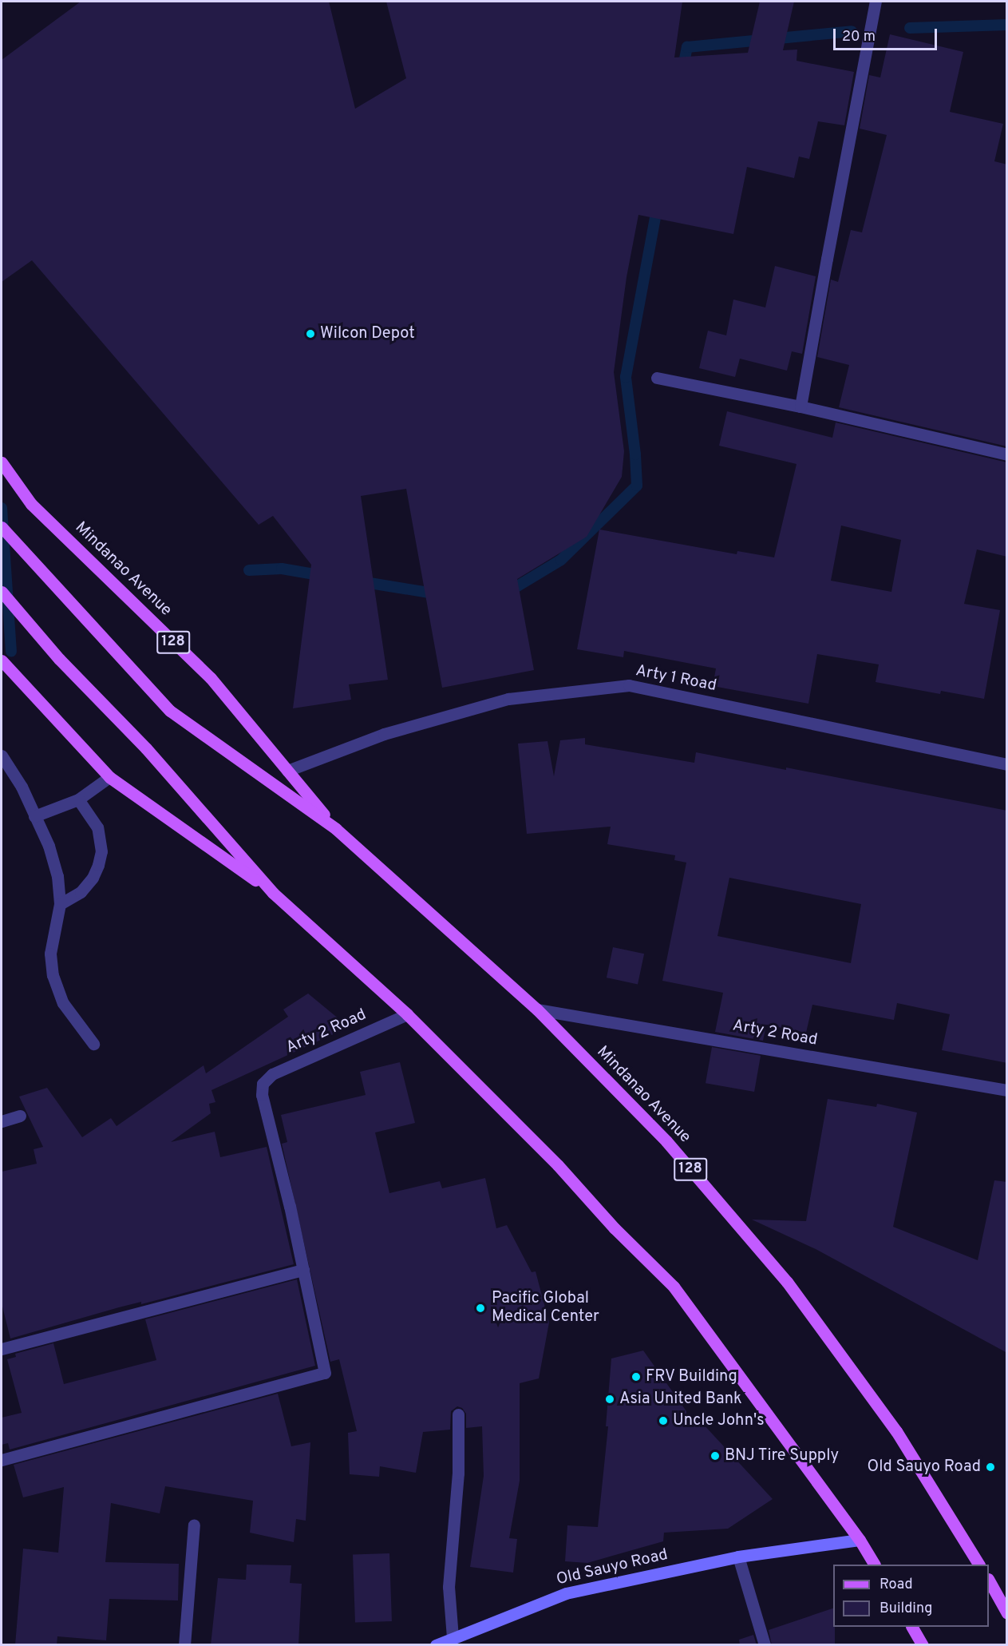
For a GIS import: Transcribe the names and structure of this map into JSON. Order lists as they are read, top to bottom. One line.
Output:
{"streets":{"main road":["Mindanao Avenue","128"],"street":["Arty 1 Road","Arty 2 Road","Old Sauyo Road"]},"crossings":[["Mindanao Avenue","Arty 1 Road"],["Mindanao Avenue","Arty 2 Road"]],"places":["Wilcon Depot","Pacific Global Medical Center","FRV Building","Asia United Bank","Uncle John's","BNJ Tire Supply","Old Sauyo Road"],"legend":["Road","Building"],"scale_bar":"20 m"}
